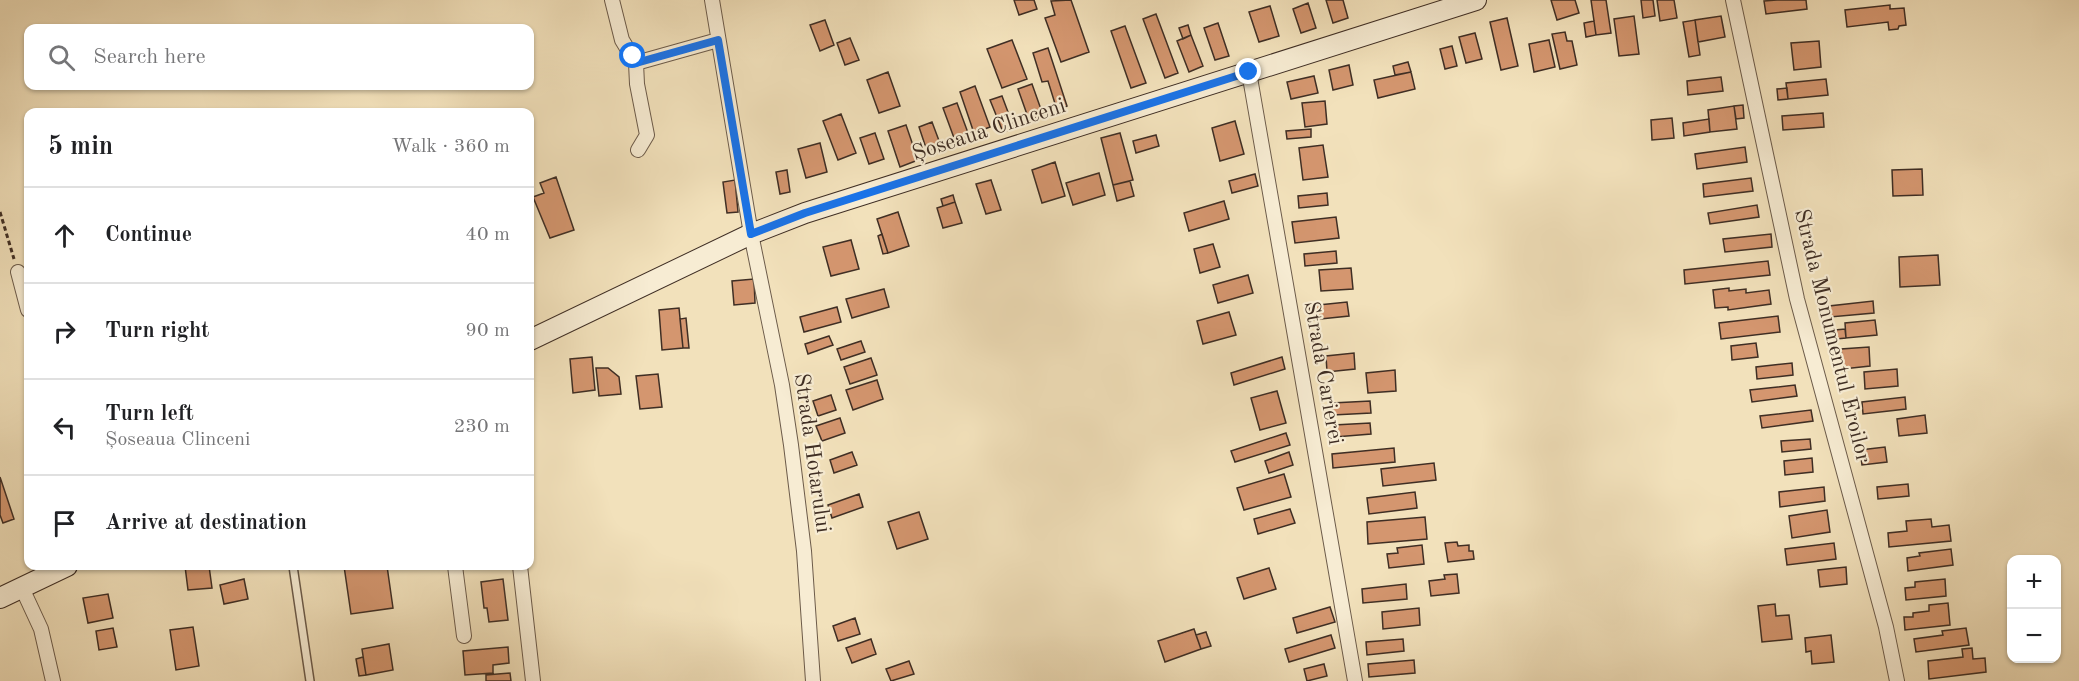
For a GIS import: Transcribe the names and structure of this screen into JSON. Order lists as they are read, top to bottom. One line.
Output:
{"streets":{"main road":["Șoseaua Clinceni"],"street":["Strada Monumentul Eroilor","Strada Carierei","Strada Hotarului"]},"crossings":[["Șoseaua Clinceni","Strada Carierei"],["Șoseaua Clinceni","Strada Hotarului"]],"page":{"search":"Search here","heading":["5 min","Walk · 360 m"],"list":[["Continue","40 m"],["Turn right","90 m"],["Turn left","Șoseaua Clinceni","230 m"],"Arrive at destination"],"map_buttons":["+","−"]}}
